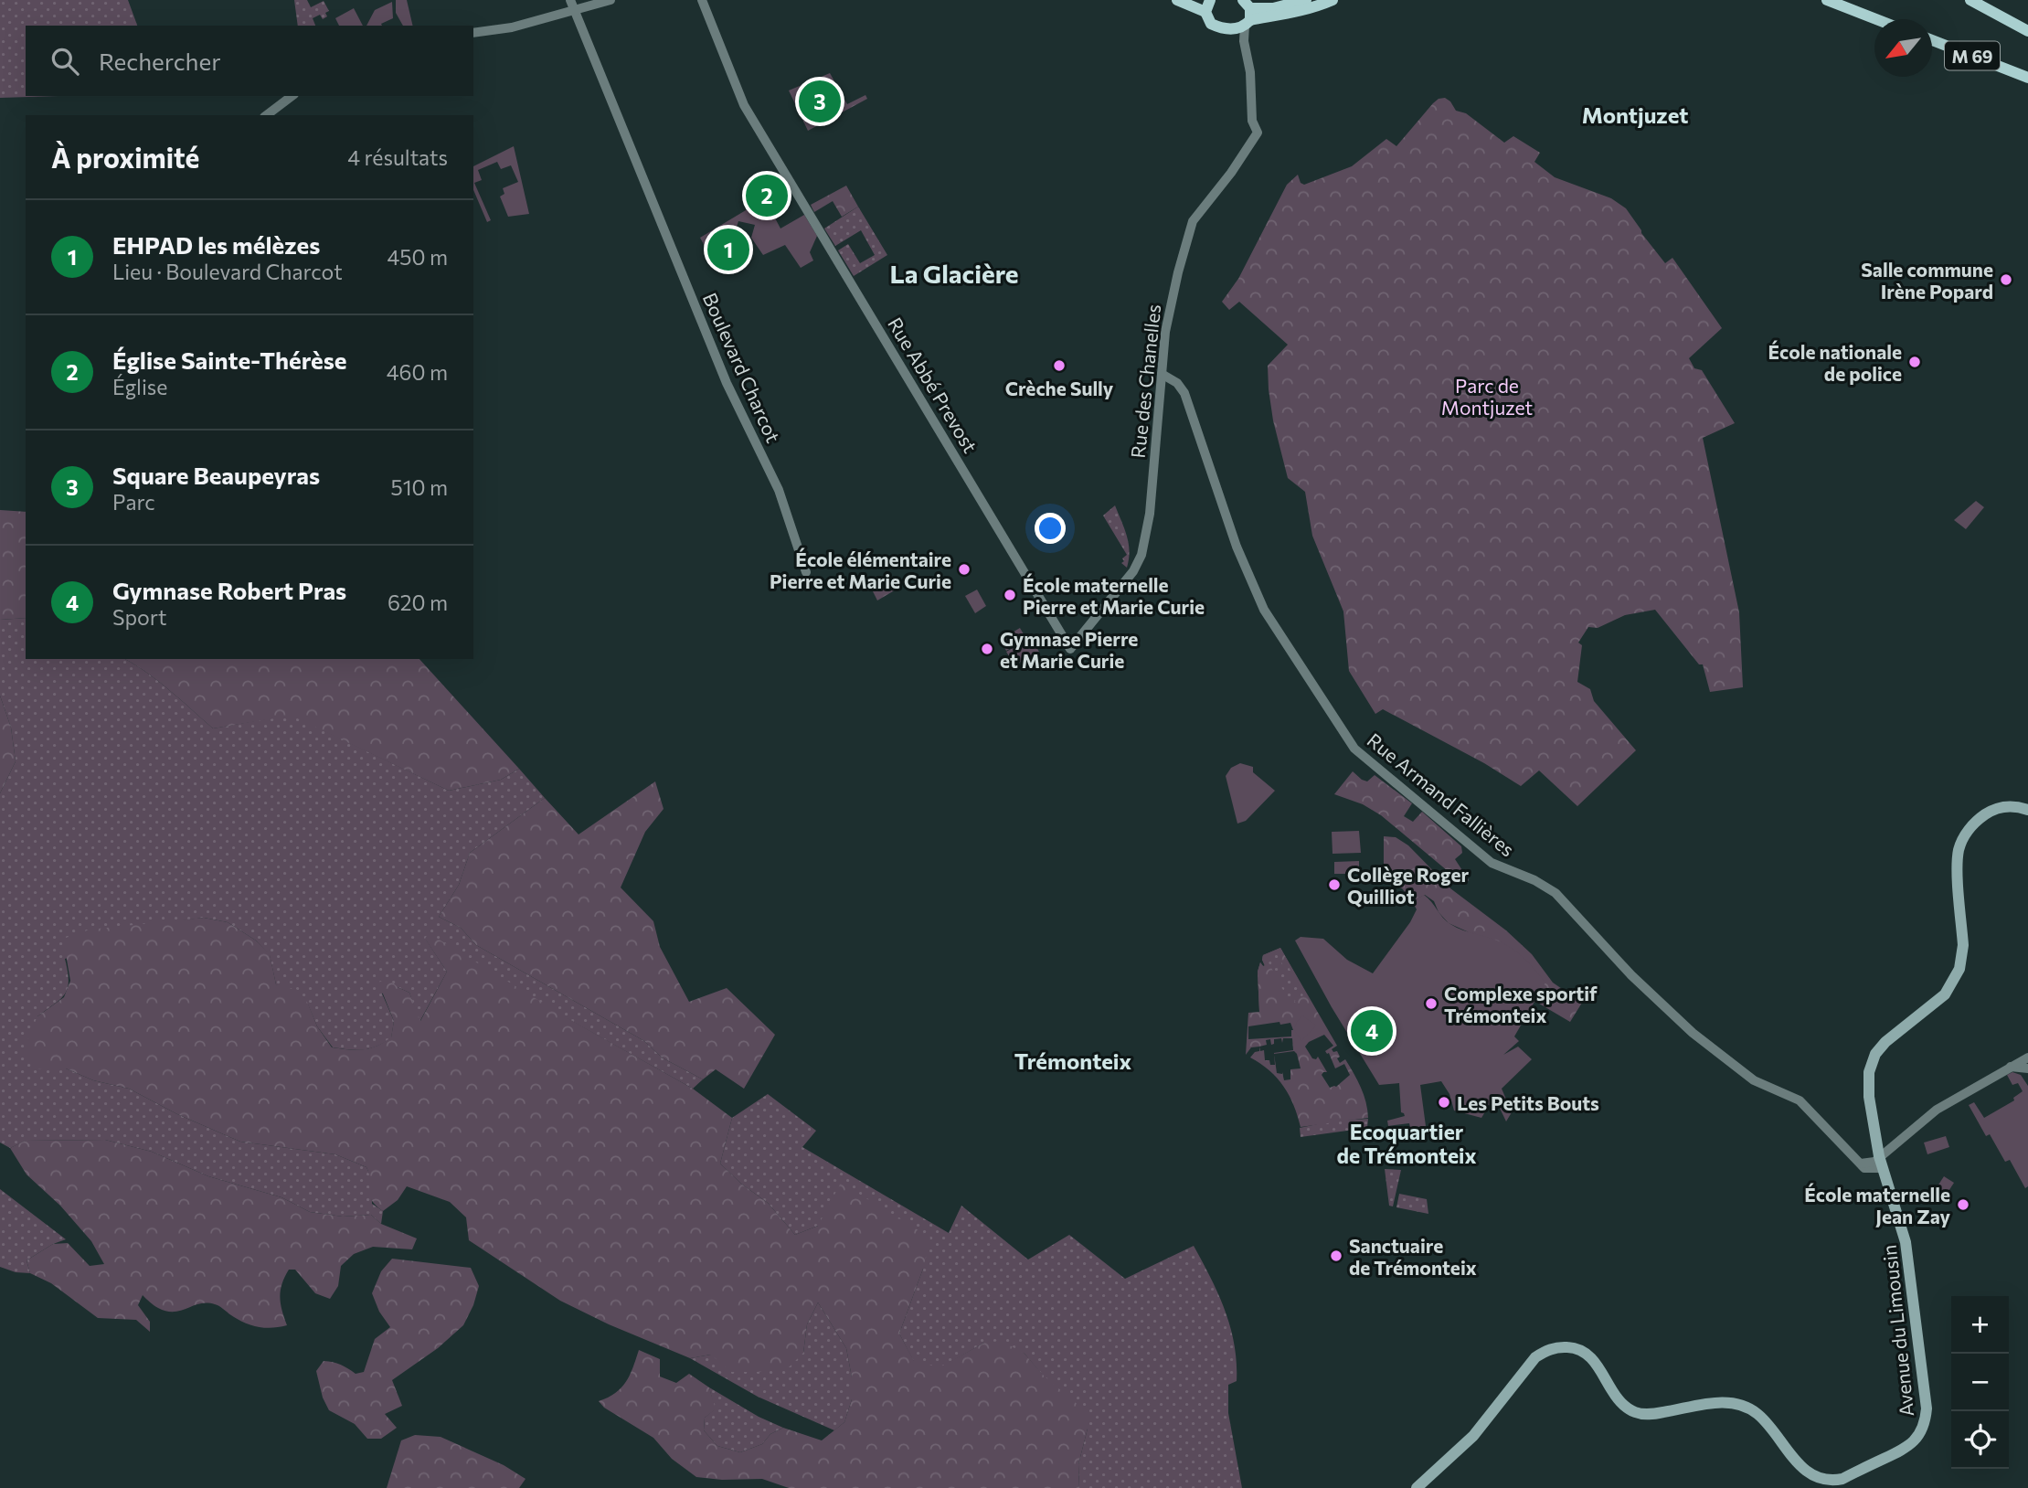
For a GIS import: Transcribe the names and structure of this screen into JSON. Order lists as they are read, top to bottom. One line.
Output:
{"streets":{"main road":["M 69","Avenue du Limousin"],"street":["Boulevard Charcot","Rue des Chanelles","Rue Abbé Prevost","Rue Armand Fallières"]},"crossings":[["Rue des Chanelles","Rue Abbé Prevost"],["Rue des Chanelles","Rue Armand Fallières"],["Rue Armand Fallières","Avenue du Limousin"]],"districts":["Montjuzet","La Glacière","Trémonteix","Ecoquartier de Trémonteix"],"parks":["Parc de Montjuzet"],"places":["Salle commune Irène Popard","École nationale de police","Crèche Sully","École élémentaire Pierre et Marie Curie","École maternelle Pierre et Marie Curie","Gymnase Pierre et Marie Curie","Collège Roger Quilliot","Complexe sportif Trémonteix","Les Petits Bouts","École maternelle Jean Zay","Sanctuaire de Trémonteix"],"north":"bottom left","page":{"search":"Rechercher","pins":["3","2","1","4"],"heading":["À proximité","4 résultats"],"list":[{"mark":"1","name":"EHPAD les mélèzes","note":"Lieu · Boulevard Charcot","value":"450 m"},{"mark":"2","name":"Église Sainte-Thérèse","note":"Église","value":"460 m"},{"mark":"3","name":"Square Beaupeyras","note":"Parc","value":"510 m"},{"mark":"4","name":"Gymnase Robert Pras","note":"Sport","value":"620 m"}],"map_buttons":["+","−"]}}
